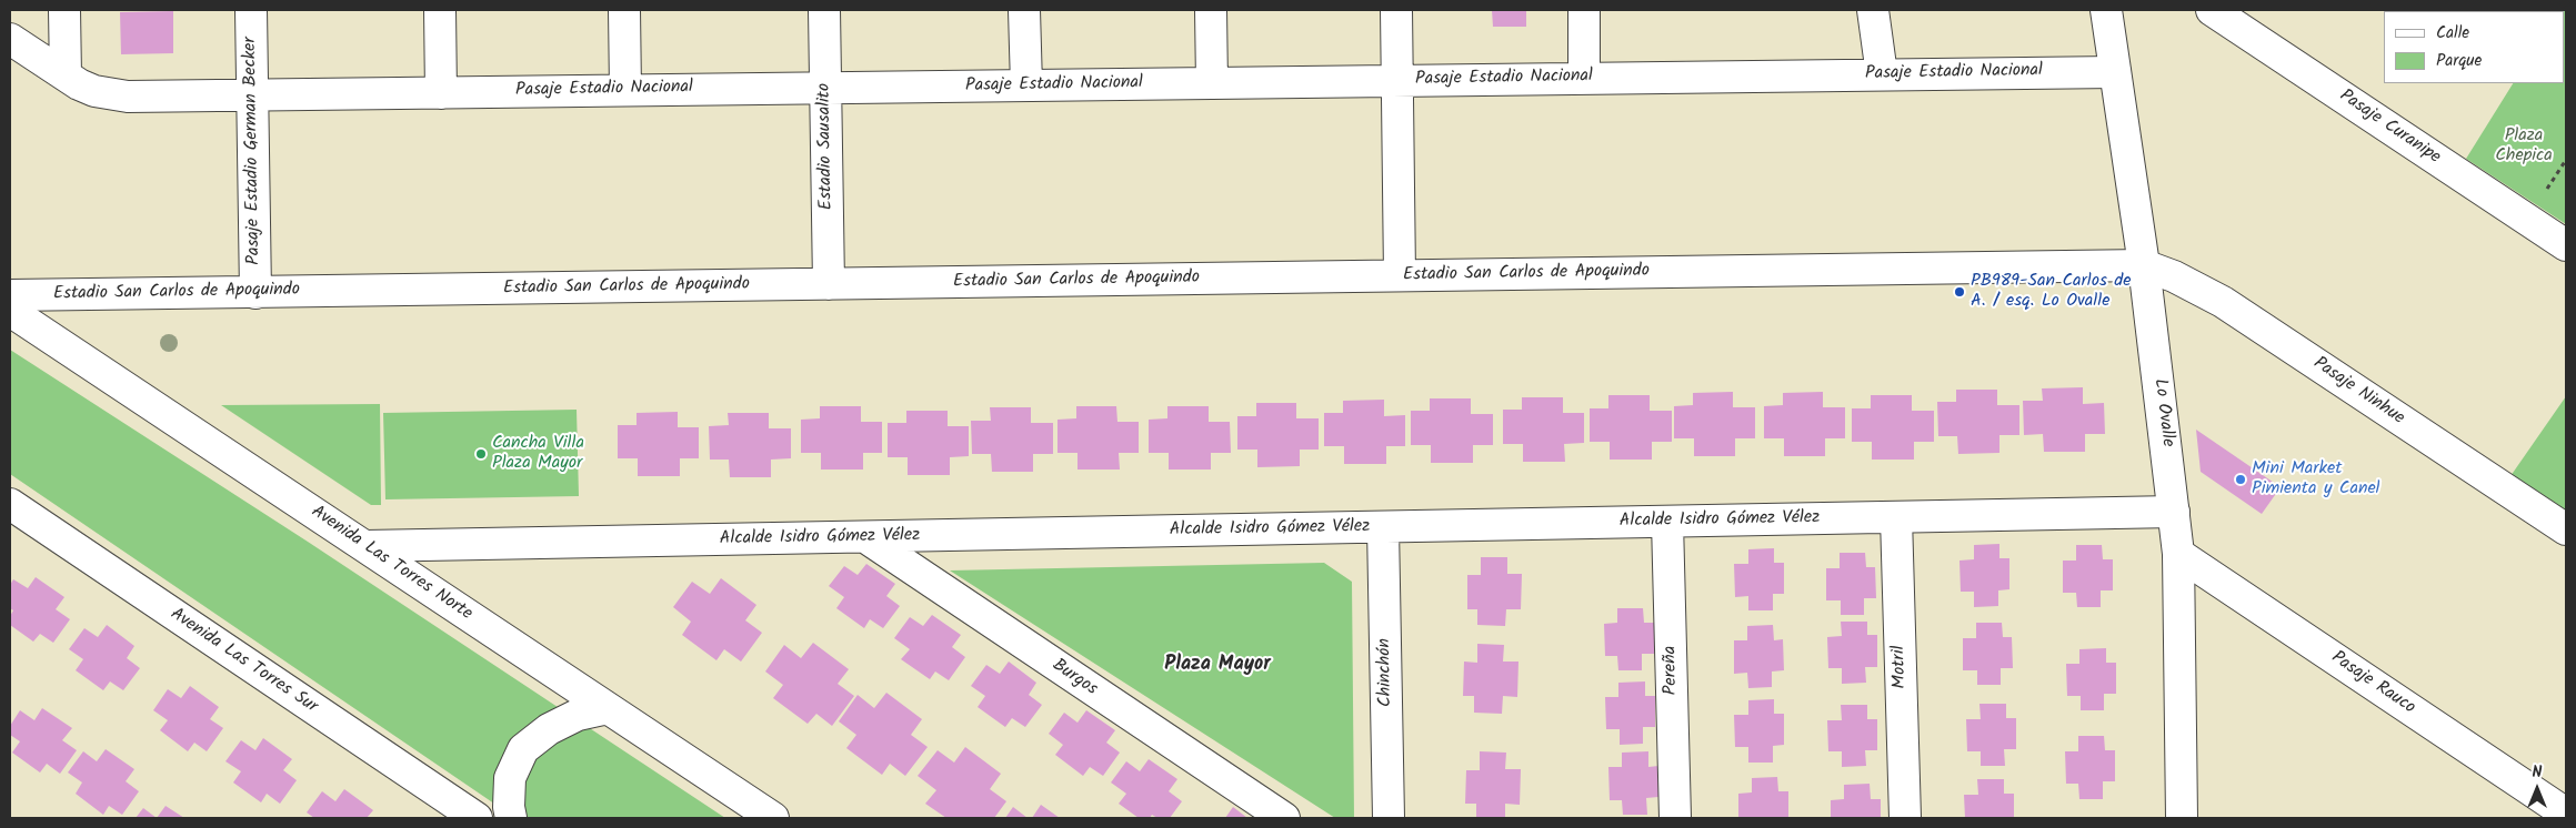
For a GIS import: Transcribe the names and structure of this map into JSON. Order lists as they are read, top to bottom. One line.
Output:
{"streets":{"street":["Pasaje Estadio Nacional","Pasaje Curanipe","Estadio Sausalito","Pasaje Estadio German Becker","Estadio San Carlos de Apoquindo","Pasaje Ninhue","Lo Ovalle","Alcalde Isidro Gómez Vélez","Avenida Las Torres Norte","Avenida Las Torres Sur","Motril","Pereña","Chinchón","Burgos","Pasaje Rauco"]},"crossings":[["Pasaje Estadio Nacional","Estadio Sausalito"],["Pasaje Estadio Nacional","Pasaje Estadio German Becker"],["Pasaje Estadio Nacional","Lo Ovalle"],["Estadio Sausalito","Estadio San Carlos de Apoquindo"],["Pasaje Estadio German Becker","Estadio San Carlos de Apoquindo"],["Estadio San Carlos de Apoquindo","Pasaje Ninhue"],["Estadio San Carlos de Apoquindo","Lo Ovalle"],["Pasaje Ninhue","Lo Ovalle"],["Lo Ovalle","Alcalde Isidro Gómez Vélez"],["Lo Ovalle","Pasaje Rauco"],["Alcalde Isidro Gómez Vélez","Avenida Las Torres Norte"],["Alcalde Isidro Gómez Vélez","Motril"],["Alcalde Isidro Gómez Vélez","Pereña"],["Alcalde Isidro Gómez Vélez","Chinchón"],["Alcalde Isidro Gómez Vélez","Burgos"]],"districts":["Plaza Mayor"],"parks":["Plaza Chepica"],"places":["PB989-San Carlos de A. / esq. Lo Ovalle","Cancha Villa Plaza Mayor","Mini Market Pimienta y Canel"],"legend":["Calle","Parque"],"north":"top"}
